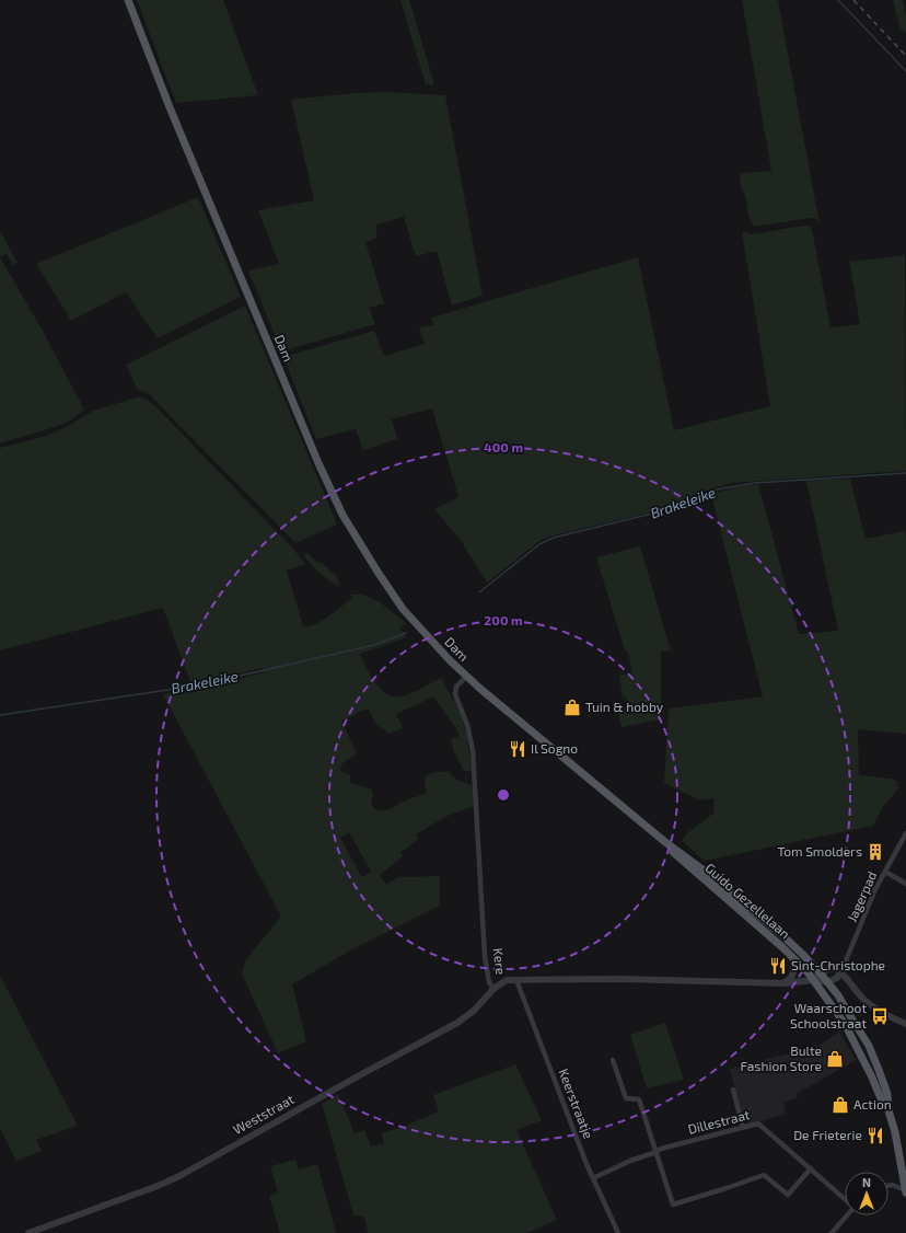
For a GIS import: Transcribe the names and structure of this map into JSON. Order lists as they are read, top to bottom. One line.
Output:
{"streets":{"main road":["Dam","Guido Gezellelaan"],"street":["Jagerpad","Kere","Keerstraatje","Weststraat","Dillestraat"]},"crossings":[["Dam","Guido Gezellelaan"],["Dam","Kere"],["Guido Gezellelaan","Kere"],["Kere","Keerstraatje"],["Kere","Weststraat"],["Keerstraatje","Dillestraat"]],"water":["Brakeleike"],"places":{"shop":["Tuin & hobby","Bulte Fashion Store","Action"],"restaurant":["Il Sogno","Sint-Christophe","De Frieterie"],"building":["Tom Smolders"],"bus stop":["Waarschoot Schoolstraat"]},"north":"top","rings":["400 m","200 m"]}
